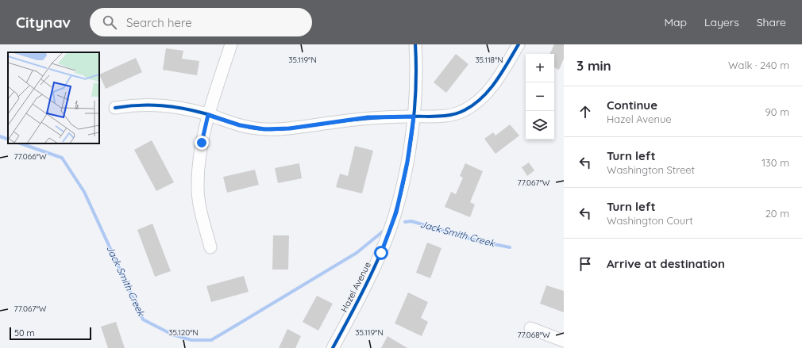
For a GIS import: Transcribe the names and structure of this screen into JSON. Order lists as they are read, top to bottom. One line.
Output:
{"streets":{"street":["Hazel Avenue"]},"water":["Jack Smith Creek"],"scale_bar":"50 m","page":{"header":"Citynav","search":"Search here","nav":["Map","Layers","Share"],"heading":["3 min","Walk · 240 m"],"map_buttons":["+","−"],"list":[["Continue","Hazel Avenue","90 m"],["Turn left","Washington Street","130 m"],["Turn left","Washington Court","20 m"],"Arrive at destination"],"scale":"50 m"},"coordinates":["35.119°N","35.118°N","77.066°W","77.067°W","35.120°N","77.068°W"]}
